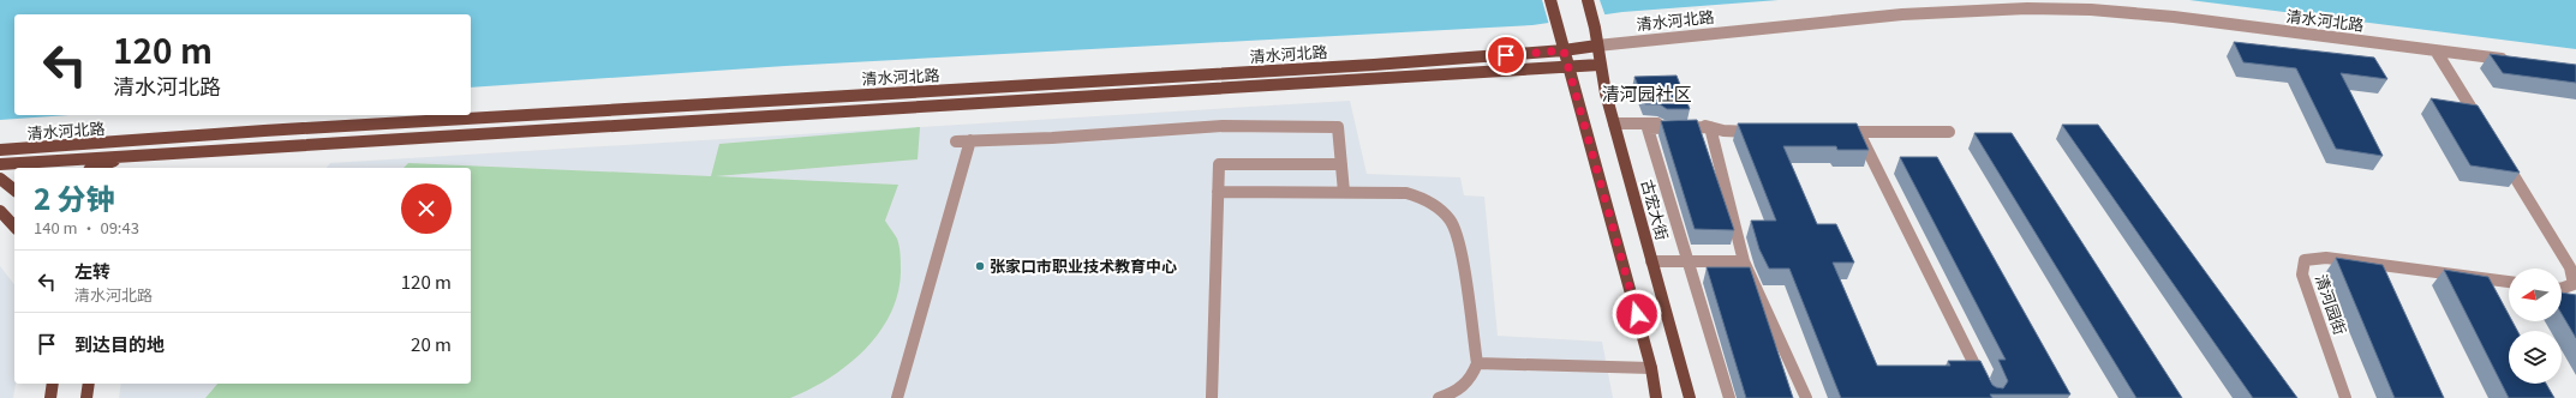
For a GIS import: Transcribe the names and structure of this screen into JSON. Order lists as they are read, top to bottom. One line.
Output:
{"streets":{"main road":["清水河北路","古宏大街"],"street":["清河园街"]},"crossings":[["清水河北路","古宏大街"]],"districts":["清河园社区"],"places":["张家口市职业技术教育中心"],"north":"left","page":{"turn":["120 m","清水河北路"],"heading":["2 分钟","140 m · 09:43"],"list":[{"name":"左转","note":"清水河北路","value":"120 m"},{"name":"到达目的地","value":"20 m"}]}}
